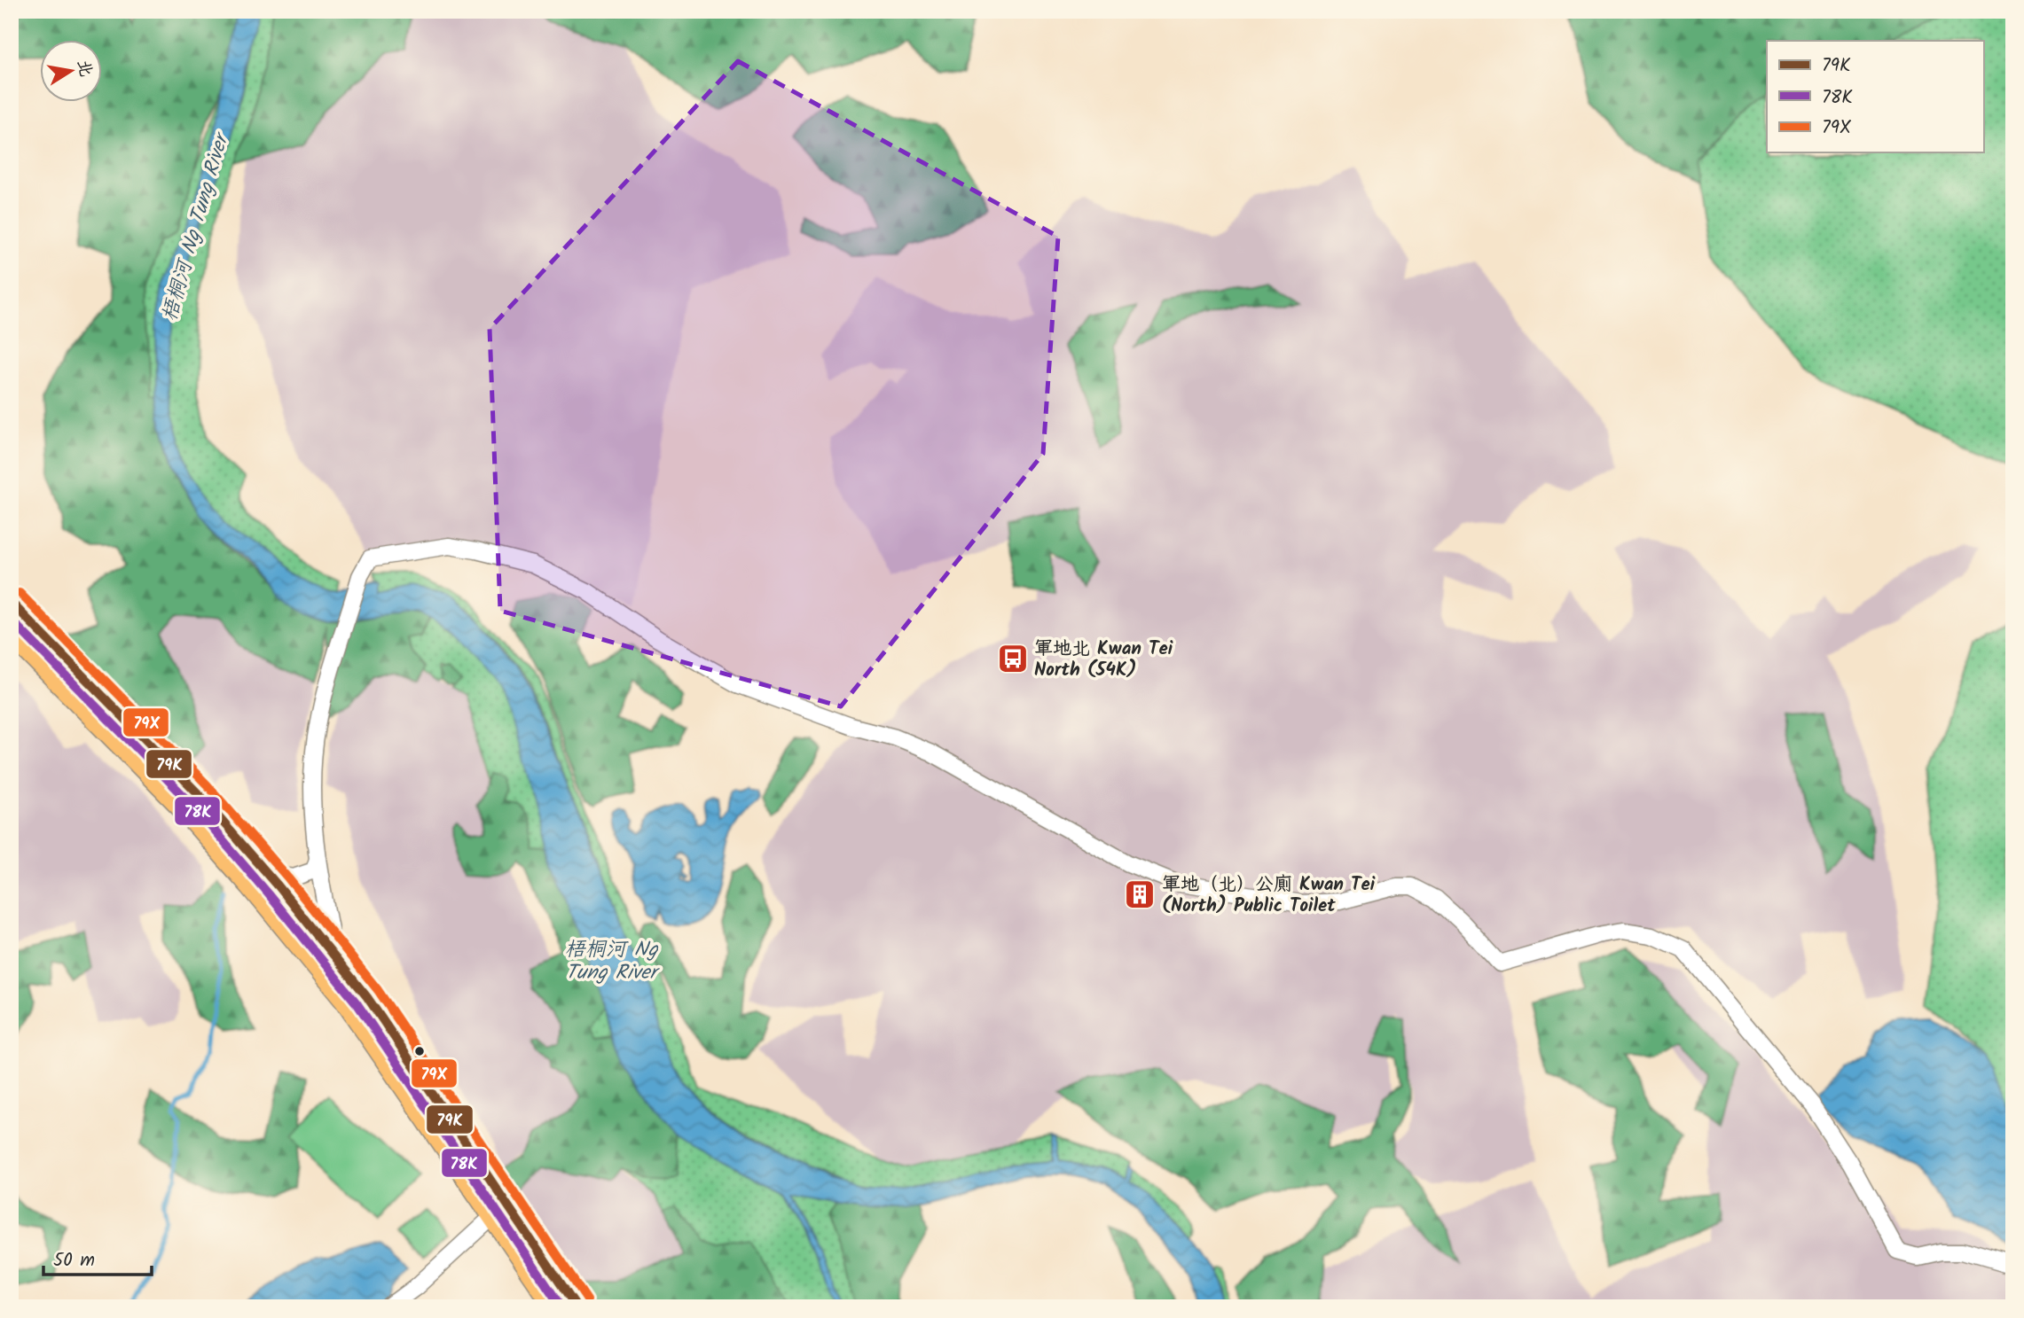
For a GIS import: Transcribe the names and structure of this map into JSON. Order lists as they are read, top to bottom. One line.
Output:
{"water":["梧桐河 Ng Tung River"],"places":{"bus stop":["軍地北 Kwan Tei North (54K)"],"building":["軍地（北）公廁 Kwan Tei (North) Public Toilet"]},"lines":["transit line 79X","transit line 79K","transit line 78K"],"legend":["79K","78K","79X"],"scale_bar":"50 m","north":"right"}
